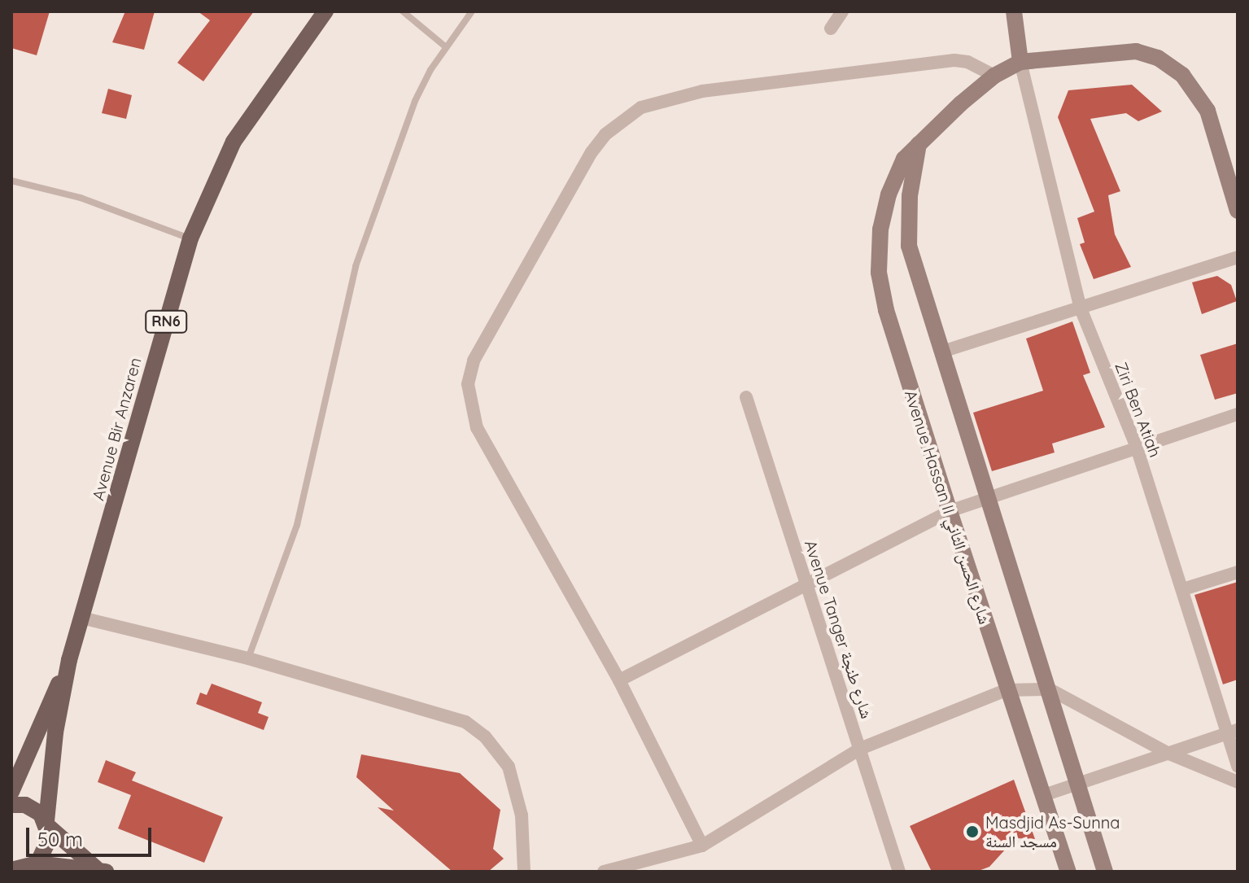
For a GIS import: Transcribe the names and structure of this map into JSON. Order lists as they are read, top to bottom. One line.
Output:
{"streets":{"main road":["RN6","Avenue Bir Anzaren"],"street":["Ziri Ben Atiah","Avenue Hassan II شارع الحسن الثاني","Avenue Tanger شارع طنجة"]},"crossings":[["RN6","Avenue Bir Anzaren"],["Ziri Ben Atiah","Avenue Hassan II شارع الحسن الثاني"]],"places":["Masdjid As-Sunna مسجد السنة"],"scale_bar":"50 m"}
